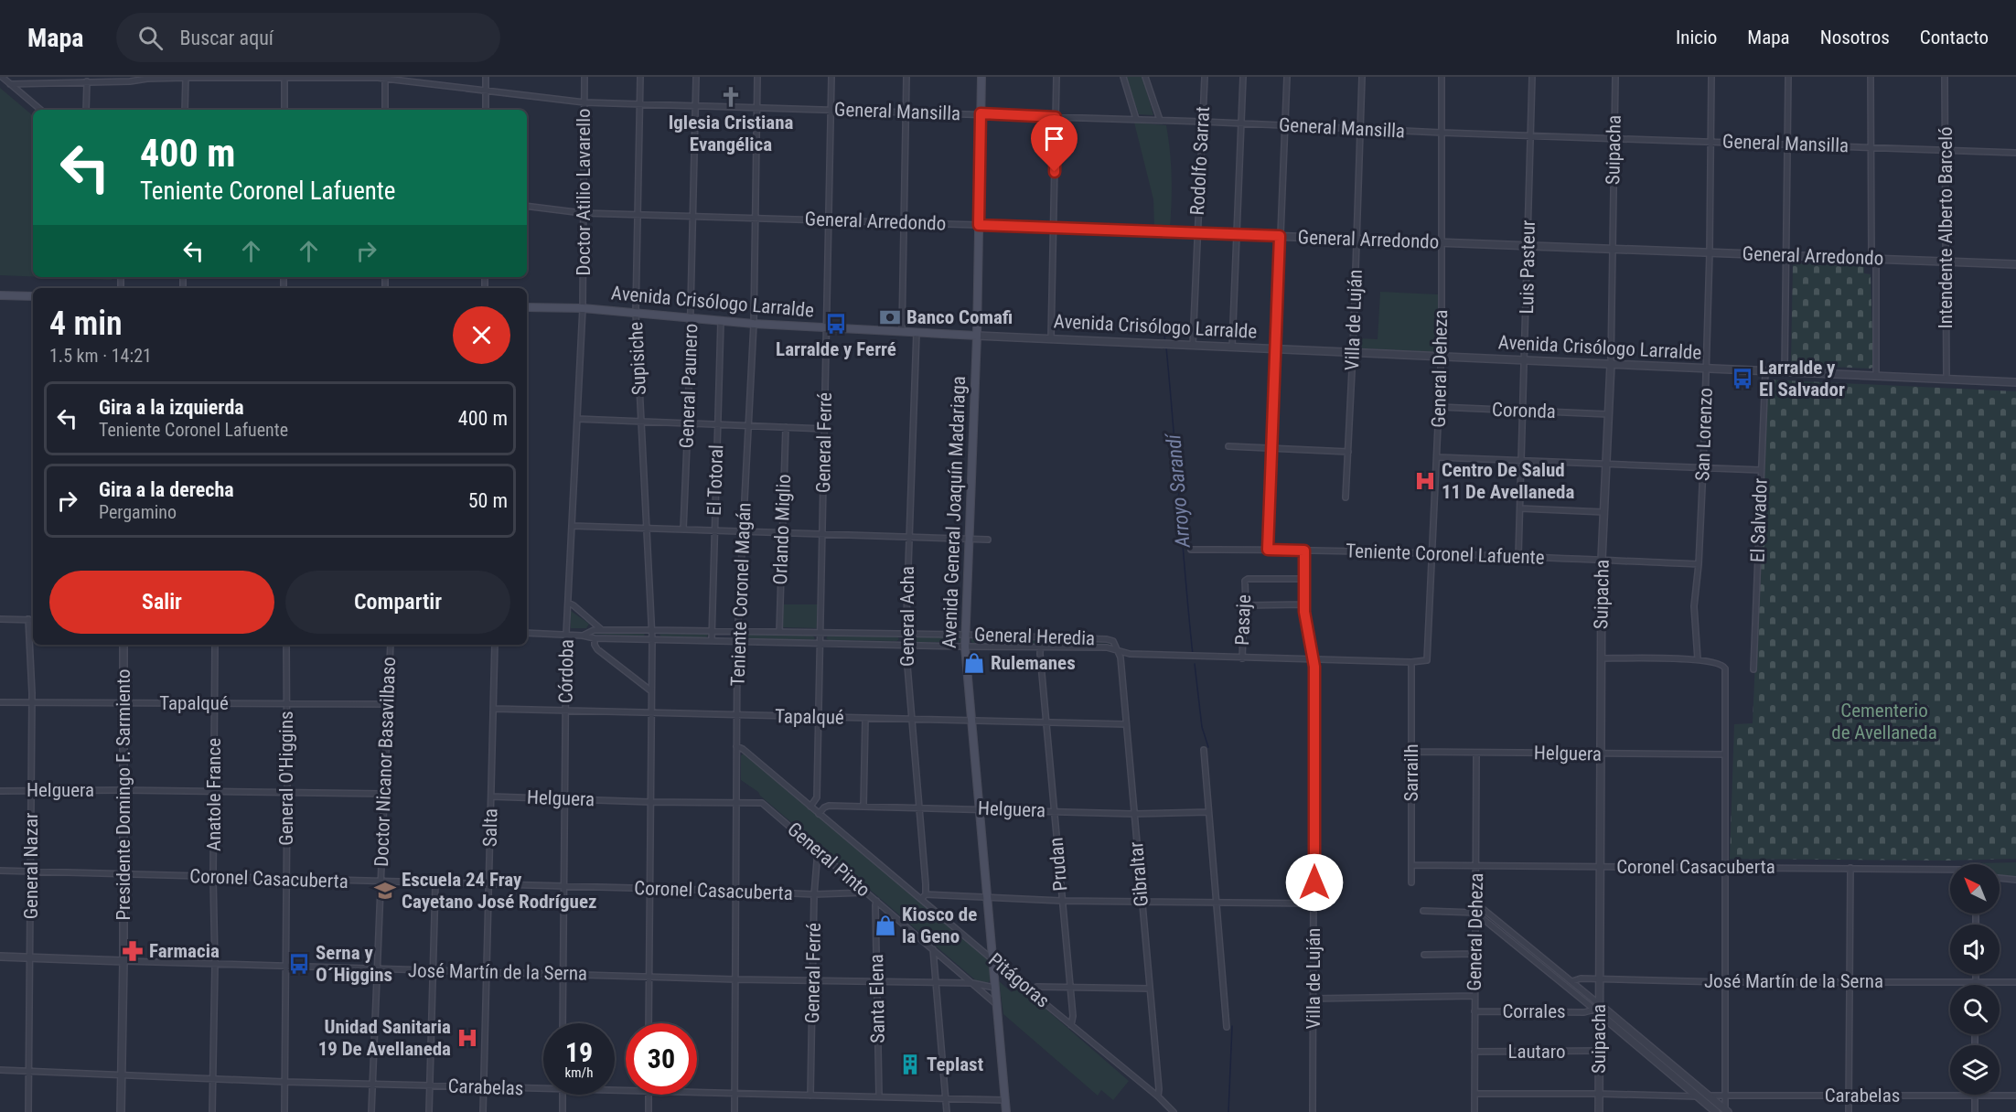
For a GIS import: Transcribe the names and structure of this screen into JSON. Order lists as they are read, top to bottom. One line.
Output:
{"streets":{"main road":["Avenida Crisólogo Larralde","Avenida General Joaquín Madariaga"],"street":["General Mansilla","Suipacha","Rodolfo Sarrat","Doctor Atilio Lavarello","General Arredondo","Intendente Alberto Barceló","Luis Pasteur","Villa de Luján","Supisiche","General Deheza","General Paunero","Coronda","San Lorenzo","General Ferré","El Totoral","El Salvador","Orlando Miglio","Teniente Coronel Lafuente","Teniente Coronel Magán","General Acha","Pasaje","General Heredia","Córdoba","Tapalqué","Helguera","Doctor Nicanor Basavilbaso","Sarrailh","General O'Higgins","Presidente Domingo F. Sarmiento","Anatole France","Salta","General Pinto","Prudan","General Nazar","Coronel Casacuberta","Gibraltar","José Martín de la Serna","Pitágoras","Santa Elena","Corrales","Lautaro","Carabelas"]},"crossings":[["General Mansilla","Suipacha"],["General Mansilla","Rodolfo Sarrat"],["General Mansilla","Doctor Atilio Lavarello"],["General Mansilla","Intendente Alberto Barceló"],["General Mansilla","Luis Pasteur"],["General Mansilla","Villa de Luján"],["General Mansilla","Supisiche"],["General Mansilla","General Deheza"],["General Mansilla","General Paunero"],["General Mansilla","San Lorenzo"],["General Mansilla","General Ferré"],["General Mansilla","Avenida General Joaquín Madariaga"],["General Mansilla","Teniente Coronel Magán"],["Suipacha","General Arredondo"],["Suipacha","Avenida Crisólogo Larralde"],["Suipacha","Coronda"],["Suipacha","Teniente Coronel Lafuente"],["Suipacha","Helguera"],["Suipacha","Coronel Casacuberta"],["Suipacha","José Martín de la Serna"],["Suipacha","Corrales"],["Suipacha","Lautaro"],["Rodolfo Sarrat","General Arredondo"],["Rodolfo Sarrat","Avenida Crisólogo Larralde"],["Doctor Atilio Lavarello","General Arredondo"],["Doctor Atilio Lavarello","Avenida Crisólogo Larralde"],["Doctor Atilio Lavarello","Córdoba"],["General Arredondo","Intendente Alberto Barceló"],["General Arredondo","Luis Pasteur"],["General Arredondo","Villa de Luján"],["General Arredondo","Supisiche"],["General Arredondo","General Deheza"],["General Arredondo","General Paunero"],["General Arredondo","San Lorenzo"],["General Arredondo","General Ferré"],["General Arredondo","Avenida General Joaquín Madariaga"],["General Arredondo","Teniente Coronel Magán"],["Intendente Alberto Barceló","Avenida Crisólogo Larralde"],["Luis Pasteur","Avenida Crisólogo Larralde"],["Luis Pasteur","Coronda"],["Luis Pasteur","Teniente Coronel Lafuente"],["Avenida Crisólogo Larralde","Villa de Luján"],["Avenida Crisólogo Larralde","Supisiche"],["Avenida Crisólogo Larralde","General Deheza"],["Avenida Crisólogo Larralde","General Paunero"],["Avenida Crisólogo Larralde","San Lorenzo"],["Avenida Crisólogo Larralde","General Ferré"],["Avenida Crisólogo Larralde","El Totoral"],["Avenida Crisólogo Larralde","Avenida General Joaquín Madariaga"],["Avenida Crisólogo Larralde","El Salvador"],["Avenida Crisólogo Larralde","Teniente Coronel Magán"],["Avenida Crisólogo Larralde","General Acha"],["Avenida Crisólogo Larralde","Córdoba"],["Villa de Luján","Teniente Coronel Lafuente"],["Villa de Luján","Pasaje"],["Villa de Luján","General Heredia"],["Supisiche","General Heredia"],["General Deheza","Coronda"],["General Deheza","Teniente Coronel Lafuente"],["General Deheza","General Heredia"],["General Deheza","Helguera"],["General Deheza","Coronel Casacuberta"],["General Deheza","Corrales"],["General Deheza","Lautaro"],["San Lorenzo","Teniente Coronel Lafuente"],["General Ferré","General Heredia"],["General Ferré","Tapalqué"],["General Ferré","General Pinto"],["General Ferré","Coronel Casacuberta"],["General Ferré","José Martín de la Serna"],["General Ferré","Pitágoras"],["General Ferré","Carabelas"],["El Totoral","General Heredia"],["Avenida General Joaquín Madariaga","General Heredia"],["Avenida General Joaquín Madariaga","Tapalqué"],["Avenida General Joaquín Madariaga","Helguera"],["Avenida General Joaquín Madariaga","General Pinto"],["Avenida General Joaquín Madariaga","José Martín de la Serna"],["Avenida General Joaquín Madariaga","Pitágoras"],["Avenida General Joaquín Madariaga","Carabelas"],["Orlando Miglio","General Heredia"],["Teniente Coronel Magán","General Heredia"],["Teniente Coronel Magán","Tapalqué"],["Teniente Coronel Magán","Helguera"],["Teniente Coronel Magán","Coronel Casacuberta"],["Teniente Coronel Magán","José Martín de la Serna"],["Teniente Coronel Magán","Pitágoras"],["Teniente Coronel Magán","Carabelas"],["General Acha","General Heredia"],["General Acha","Tapalqué"],["General Acha","Helguera"],["General Acha","Pitágoras"],["Pasaje","General Heredia"],["General Heredia","Córdoba"],["General Heredia","Sarrailh"],["General Heredia","Prudan"],["General Heredia","Gibraltar"],["Córdoba","Tapalqué"],["Córdoba","Helguera"],["Córdoba","Coronel Casacuberta"],["Córdoba","José Martín de la Serna"],["Tapalqué","Doctor Nicanor Basavilbaso"],["Tapalqué","General O'Higgins"],["Tapalqué","Presidente Domingo F. Sarmiento"],["Tapalqué","Anatole France"],["Tapalqué","Salta"],["Tapalqué","Prudan"],["Tapalqué","General Nazar"],["Tapalqué","Gibraltar"],["Helguera","Doctor Nicanor Basavilbaso"],["Helguera","Sarrailh"],["Helguera","General O'Higgins"],["Helguera","Presidente Domingo F. Sarmiento"],["Helguera","Anatole France"],["Helguera","Salta"],["Helguera","General Pinto"],["Helguera","Prudan"],["Helguera","General Nazar"],["Helguera","Gibraltar"],["Helguera","Pitágoras"],["Doctor Nicanor Basavilbaso","Coronel Casacuberta"],["Doctor Nicanor Basavilbaso","José Martín de la Serna"],["Doctor Nicanor Basavilbaso","Carabelas"],["Sarrailh","Coronel Casacuberta"],["General O'Higgins","Coronel Casacuberta"],["General O'Higgins","José Martín de la Serna"],["General O'Higgins","Carabelas"],["Presidente Domingo F. Sarmiento","Coronel Casacuberta"],["Presidente Domingo F. Sarmiento","José Martín de la Serna"],["Presidente Domingo F. Sarmiento","Carabelas"],["Anatole France","Coronel Casacuberta"],["Anatole France","José Martín de la Serna"],["Anatole France","Carabelas"],["Salta","Coronel Casacuberta"],["Salta","José Martín de la Serna"],["Salta","Carabelas"],["General Pinto","Coronel Casacuberta"],["General Pinto","José Martín de la Serna"],["General Pinto","Santa Elena"],["Prudan","Pitágoras"],["General Nazar","Coronel Casacuberta"],["General Nazar","José Martín de la Serna"],["General Nazar","Carabelas"],["Gibraltar","Pitágoras"],["José Martín de la Serna","Santa Elena"],["Santa Elena","Carabelas"]],"water":["Arroyo Sarandí"],"parks":["Cementerio de Avellaneda"],"places":{"church":["Iglesia Cristiana Evangélica"],"bank":["Banco Comafi"],"bus stop":["Larralde y Ferré","Larralde y El Salvador","Serna y O´Higgins"],"hospital":["Centro De Salud 11 De Avellaneda","Unidad Sanitaria 19 De Avellaneda"],"shop":["Rulemanes","Kiosco de la Geno"],"school or university":["Escuela 24 Fray Cayetano José Rodríguez"],"pharmacy":["Farmacia"],"building":["Teplast"]},"north":"top left","page":{"header":"Mapa","search":"Buscar aquí","nav":["Inicio","Mapa","Nosotros","Contacto"],"turn":["400 m","Teniente Coronel Lafuente"],"heading":["4 min","1.5 km · 14:21"],"list":[{"name":"Gira a la izquierda","note":"Teniente Coronel Lafuente","value":"400 m"},{"name":"Gira a la derecha","note":"Pergamino","value":"50 m"}],"buttons":["Salir","Compartir"],"speed":"19 km/h","limit":"30"}}
